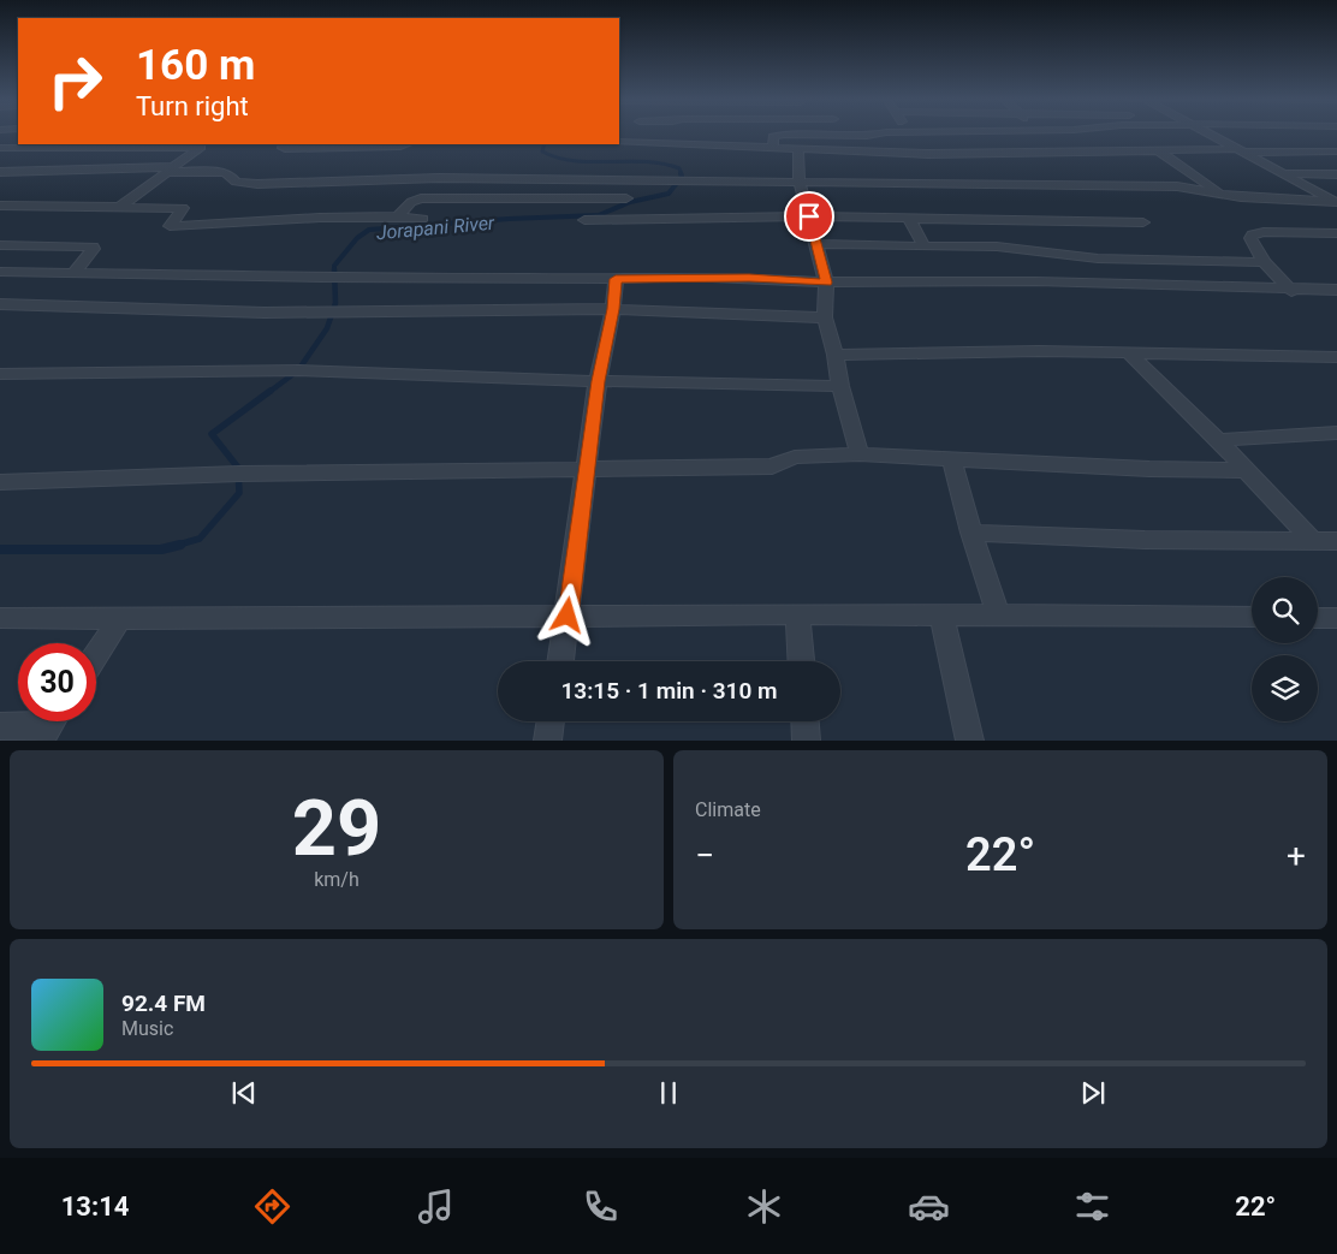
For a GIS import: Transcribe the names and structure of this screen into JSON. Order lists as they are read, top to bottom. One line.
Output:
{"water":["Jorapani River"],"page":{"turn":["160 m","Turn right"],"limit":"30","trip":"13:15 · 1 min · 310 m","tile":[["29","km/h"],"Climate"],"heat":["−","22°","+"],"song":["92.4 FM","Music"],"tabs":["13:14","22°"]}}
